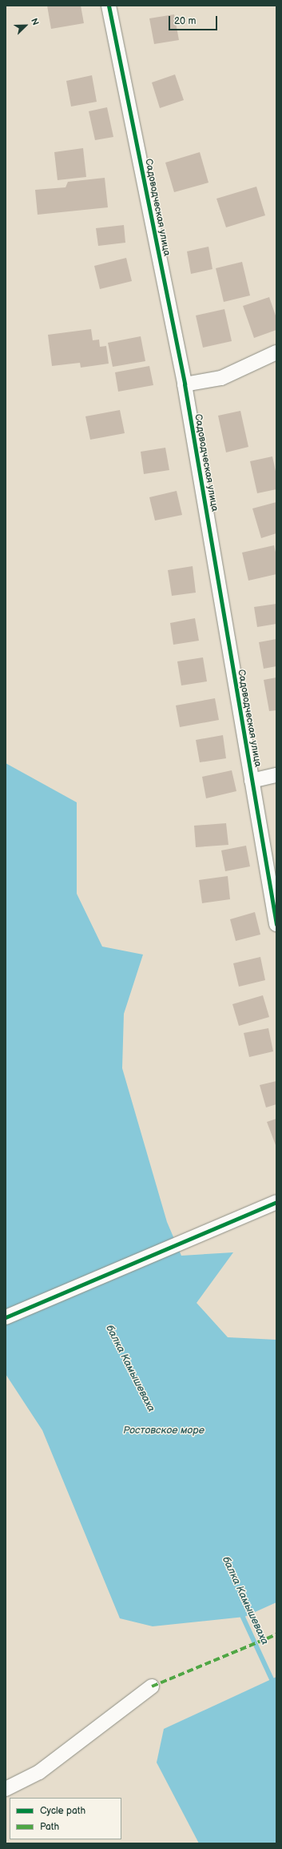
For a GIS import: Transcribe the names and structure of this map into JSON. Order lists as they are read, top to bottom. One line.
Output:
{"streets":{"street":["Садоводческая улица"]},"water":["балка Камышеваха","Ростовское море"],"legend":["Cycle path","Path"],"scale_bar":"20 m","north":"top right"}
